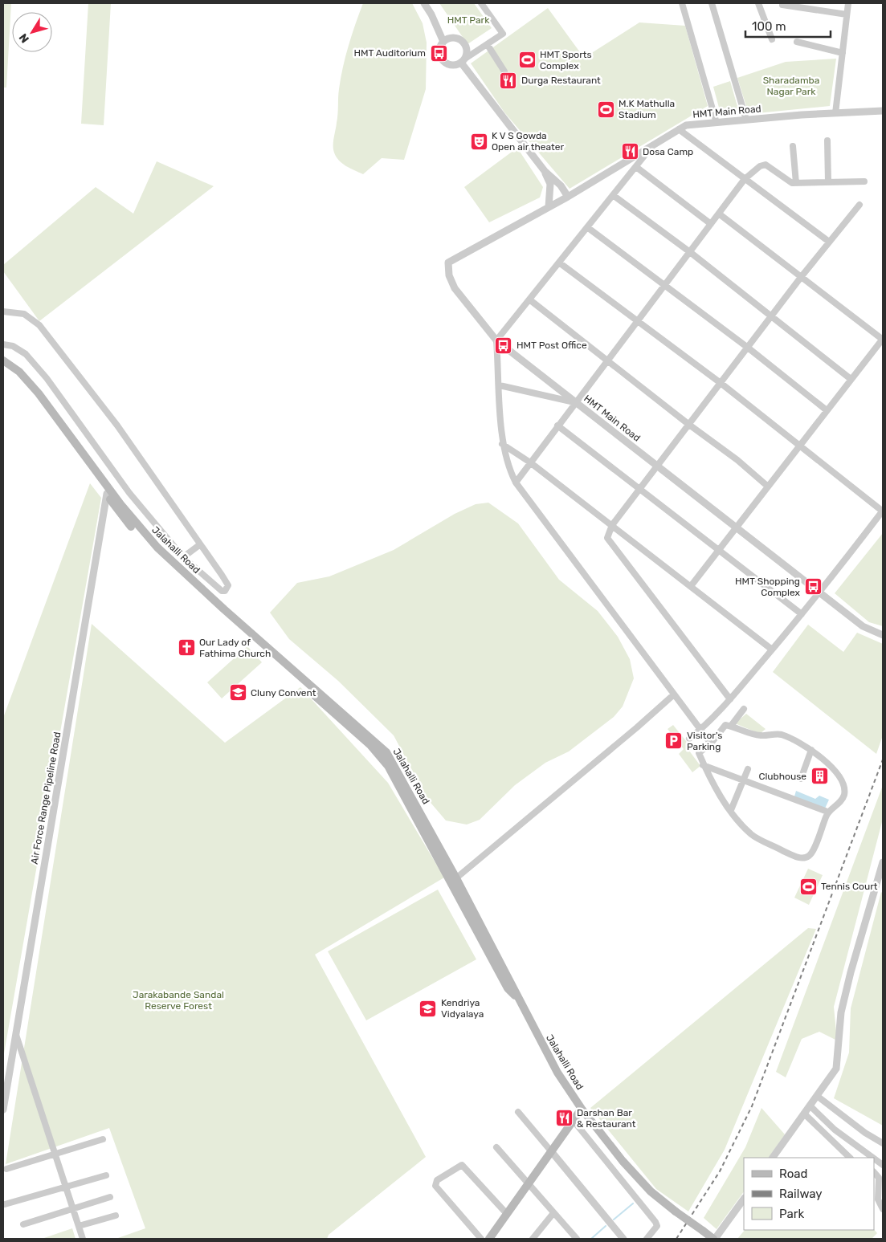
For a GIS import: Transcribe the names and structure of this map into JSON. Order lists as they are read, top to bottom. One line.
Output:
{"streets":{"main road":["Jalahalli Road"],"street":["HMT Main Road","Air Force Range Pipeline Road"]},"crossings":[["Jalahalli Road","Air Force Range Pipeline Road"]],"parks":["HMT Park","Sharadamba Nagar Park","Jarakabande Sandal Reserve Forest"],"places":{"bus stop":["HMT Auditorium","HMT Post Office","HMT Shopping Complex"],"sports":["HMT Sports Complex","M.K Mathulla Stadium","Tennis Court"],"restaurant":["Durga Restaurant","Dosa Camp","Darshan Bar & Restaurant"],"theatre":["K V S Gowda Open air theater"],"church":["Our Lady of Fathima Church"],"school or university":["Cluny Convent","Kendriya Vidyalaya"],"parking":["Visitor's Parking"],"building":["Clubhouse"]},"legend":["Road","Railway","Park"],"scale_bar":"100 m","north":"bottom left"}
